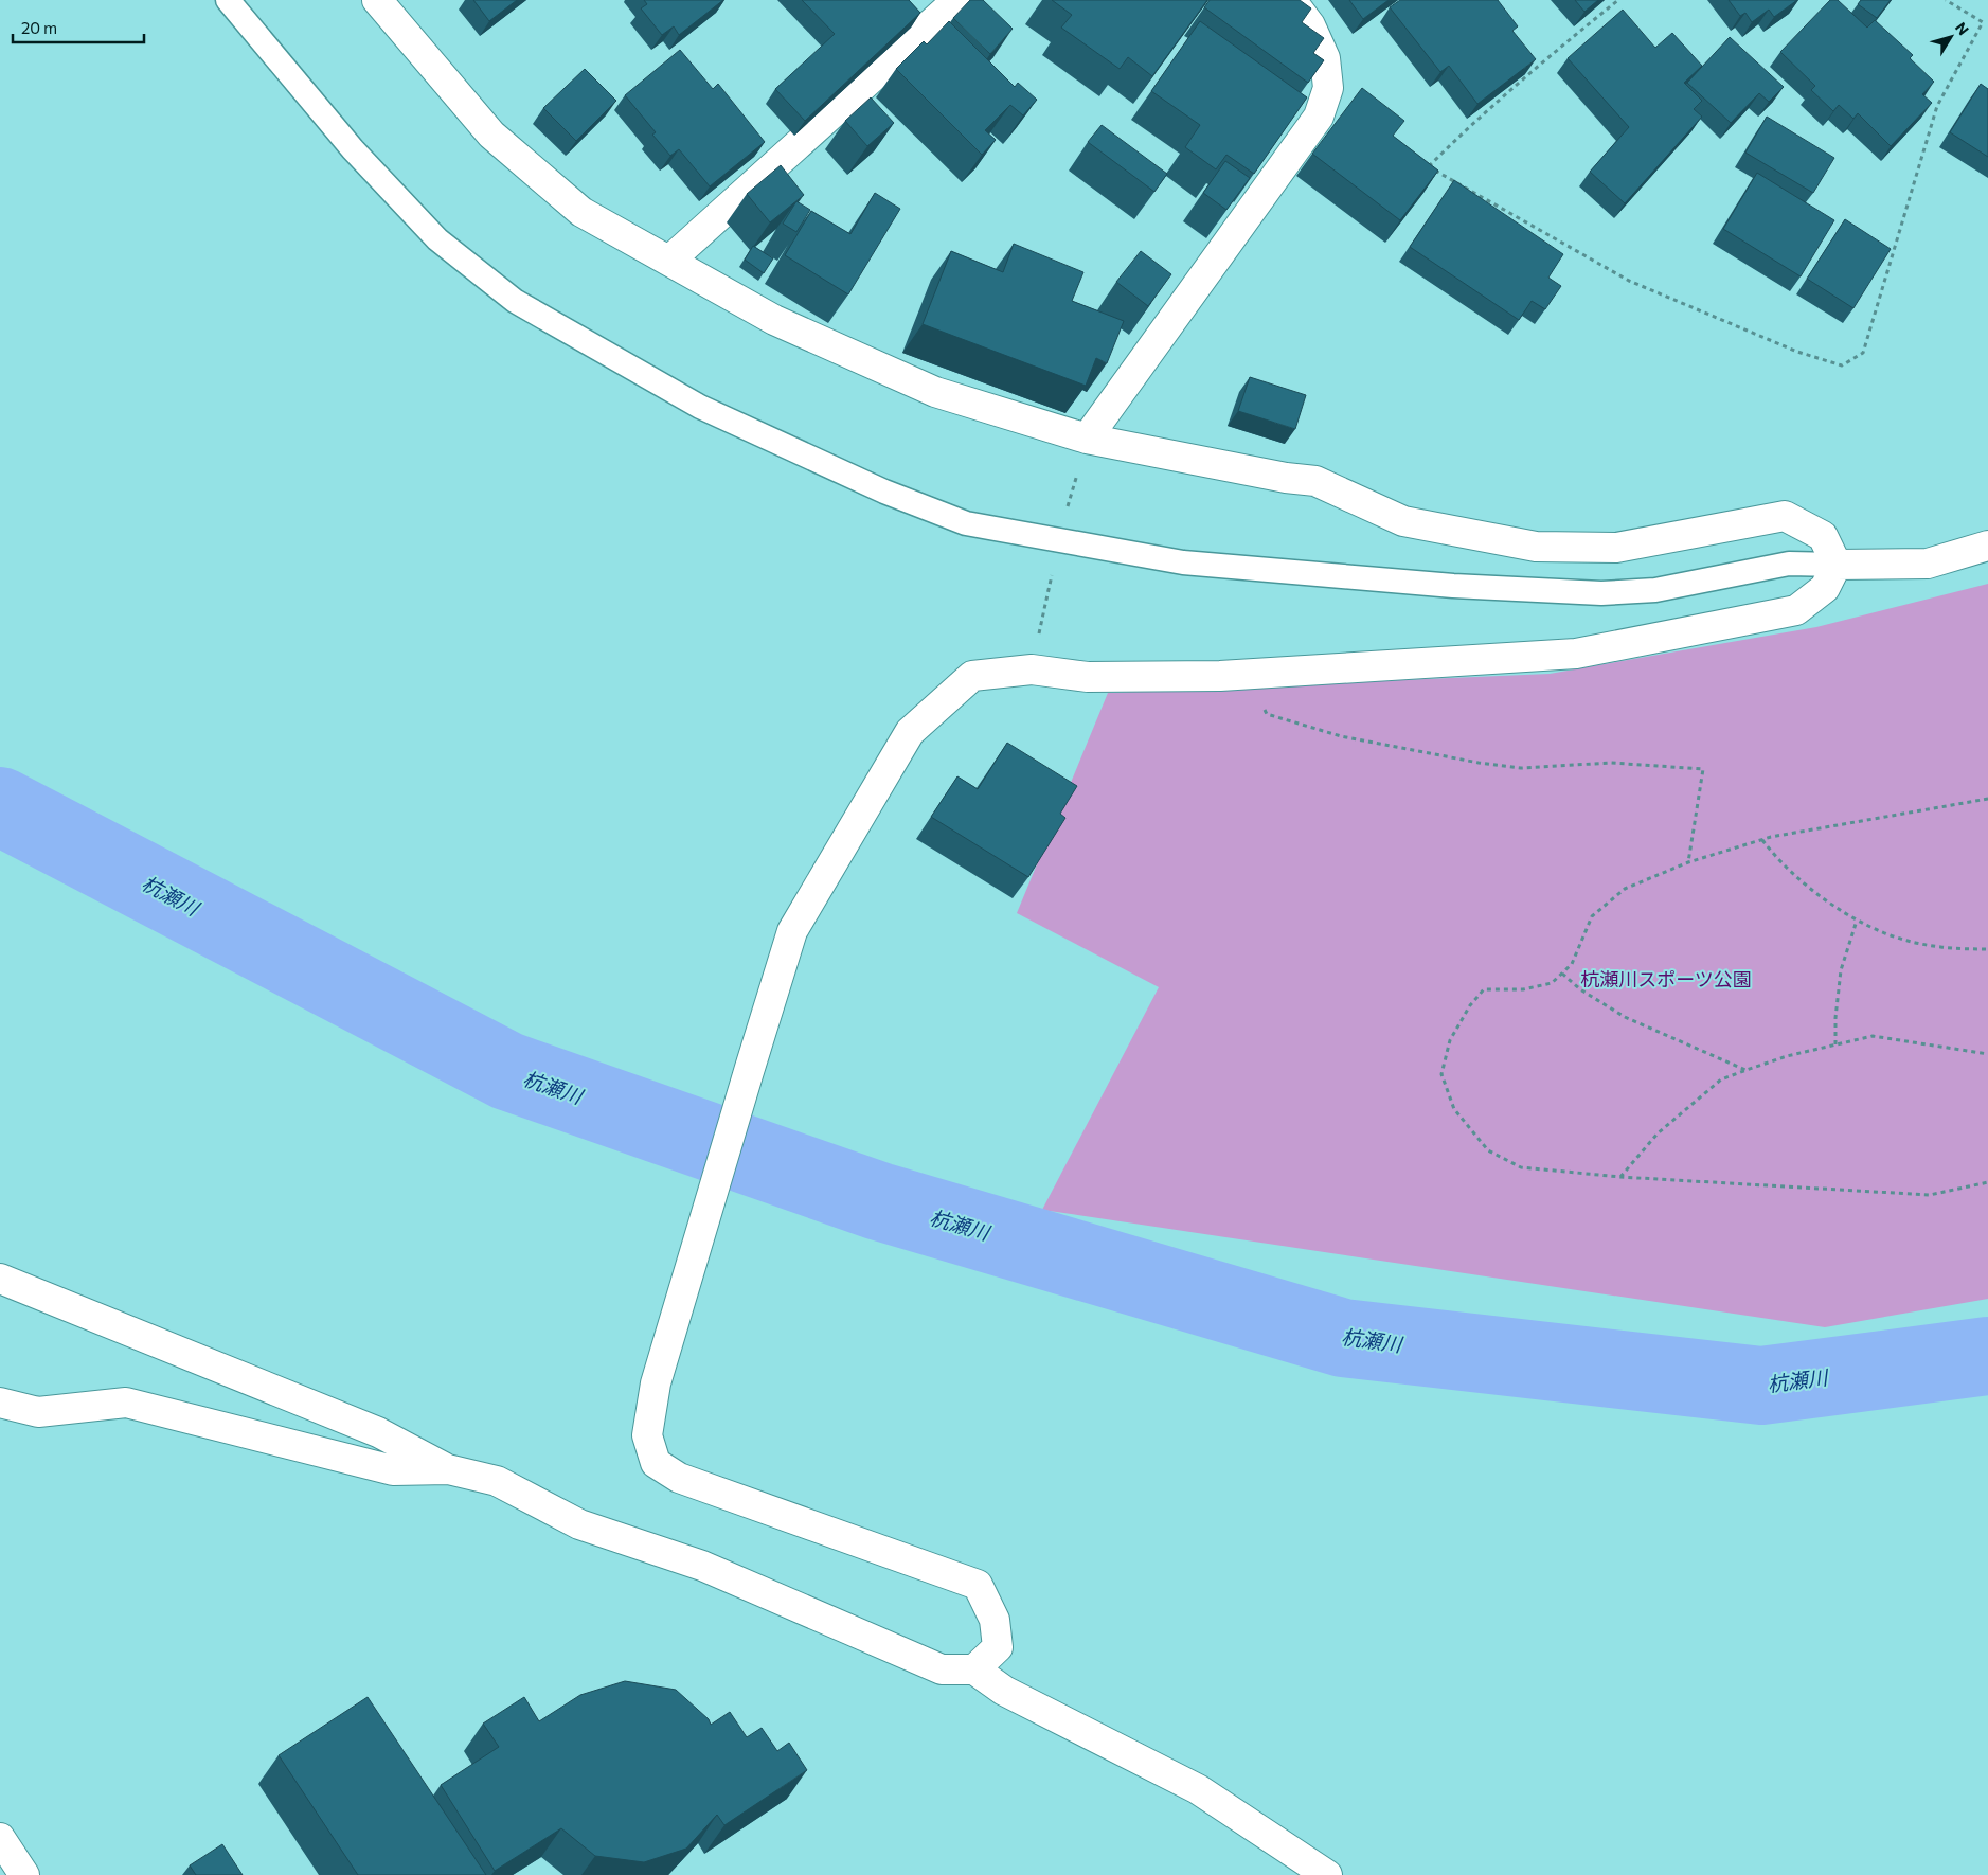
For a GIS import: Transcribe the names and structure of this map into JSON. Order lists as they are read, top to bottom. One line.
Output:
{"water":["杭瀬川"],"parks":["杭瀬川スポーツ公園"],"scale_bar":"20 m","north":"top right"}
